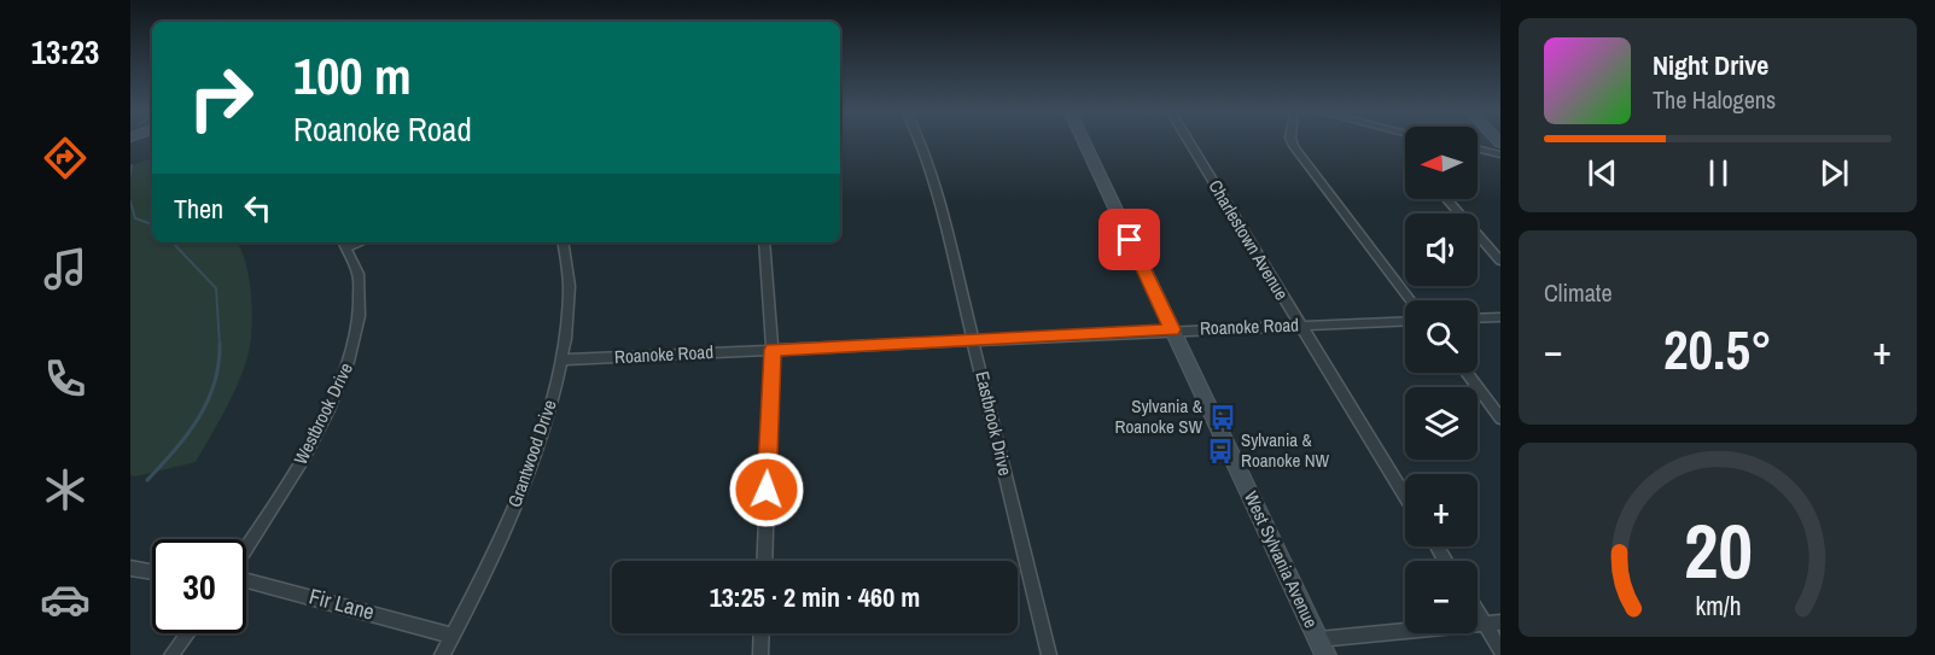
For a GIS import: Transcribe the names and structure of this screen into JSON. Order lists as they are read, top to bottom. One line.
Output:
{"streets":{"main road":["West Sylvania Avenue"],"street":["Charlestown Avenue","Roanoke Road","Westbrook Drive","Eastbrook Drive","Grantwood Drive","Fir Lane"]},"crossings":[["Charlestown Avenue","Roanoke Road"],["Roanoke Road","Eastbrook Drive"],["Roanoke Road","Grantwood Drive"],["Roanoke Road","West Sylvania Avenue"],["Grantwood Drive","Fir Lane"]],"places":{"bus stop":["Sylvania & Roanoke SW","Sylvania & Roanoke NW"]},"north":"left","page":{"tabs":"13:23","turn":["100 m","Roanoke Road"],"song":["Night Drive","The Halogens"],"map_buttons":["+","−"],"then":"Then","tile":"Climate","heat":["−","20.5°","+"],"limit":"30","trip":"13:25 · 2 min · 460 m","gauge":["20","km/h"]}}
